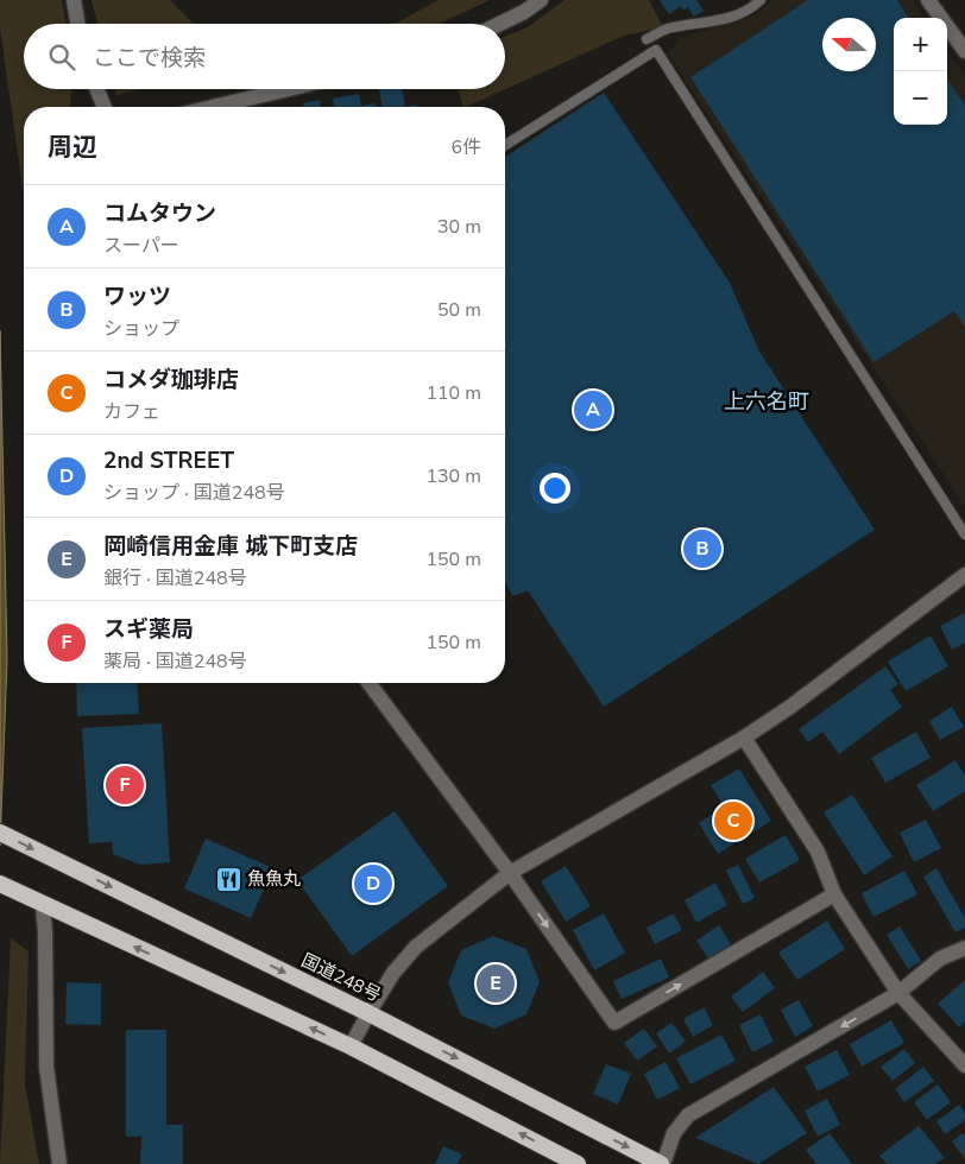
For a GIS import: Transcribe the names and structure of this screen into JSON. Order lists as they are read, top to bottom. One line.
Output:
{"streets":{"highway":["国道248号"]},"districts":["上六名町"],"places":{"restaurant":["魚魚丸"]},"north":"left","page":{"map_buttons":["+","−"],"search":"ここで検索","heading":["周辺","6件"],"list":[{"mark":"A","name":"コムタウン","note":"スーパー","value":"30 m"},{"mark":"B","name":"ワッツ","note":"ショップ","value":"50 m"},{"mark":"C","name":"コメダ珈琲店","note":"カフェ","value":"110 m"},{"mark":"D","name":"2nd STREET","note":"ショップ · 国道248号","value":"130 m"},{"mark":"E","name":"岡崎信用金庫 城下町支店","note":"銀行 · 国道248号","value":"150 m"},{"mark":"F","name":"スギ薬局","note":"薬局 · 国道248号","value":"150 m"}],"pins":["A","B","F","C","D","E"]}}
